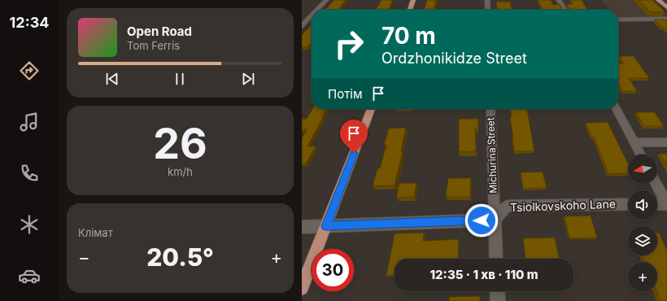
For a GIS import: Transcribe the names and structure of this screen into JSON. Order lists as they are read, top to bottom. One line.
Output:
{"streets":{"street":["Michurina Street","Tsiolkovskoho Lane"]},"crossings":[["Michurina Street","Tsiolkovskoho Lane"]],"north":"left","page":{"tabs":"12:34","turn":["70 m","Ordzhonikidze Street"],"song":["Open Road","Tom Ferris"],"then":"Потім","tile":[["26","km/h"],"Клімат"],"map_buttons":"+","heat":["−","20.5°","+"],"limit":"30","trip":"12:35 · 1 хв · 110 m"}}
